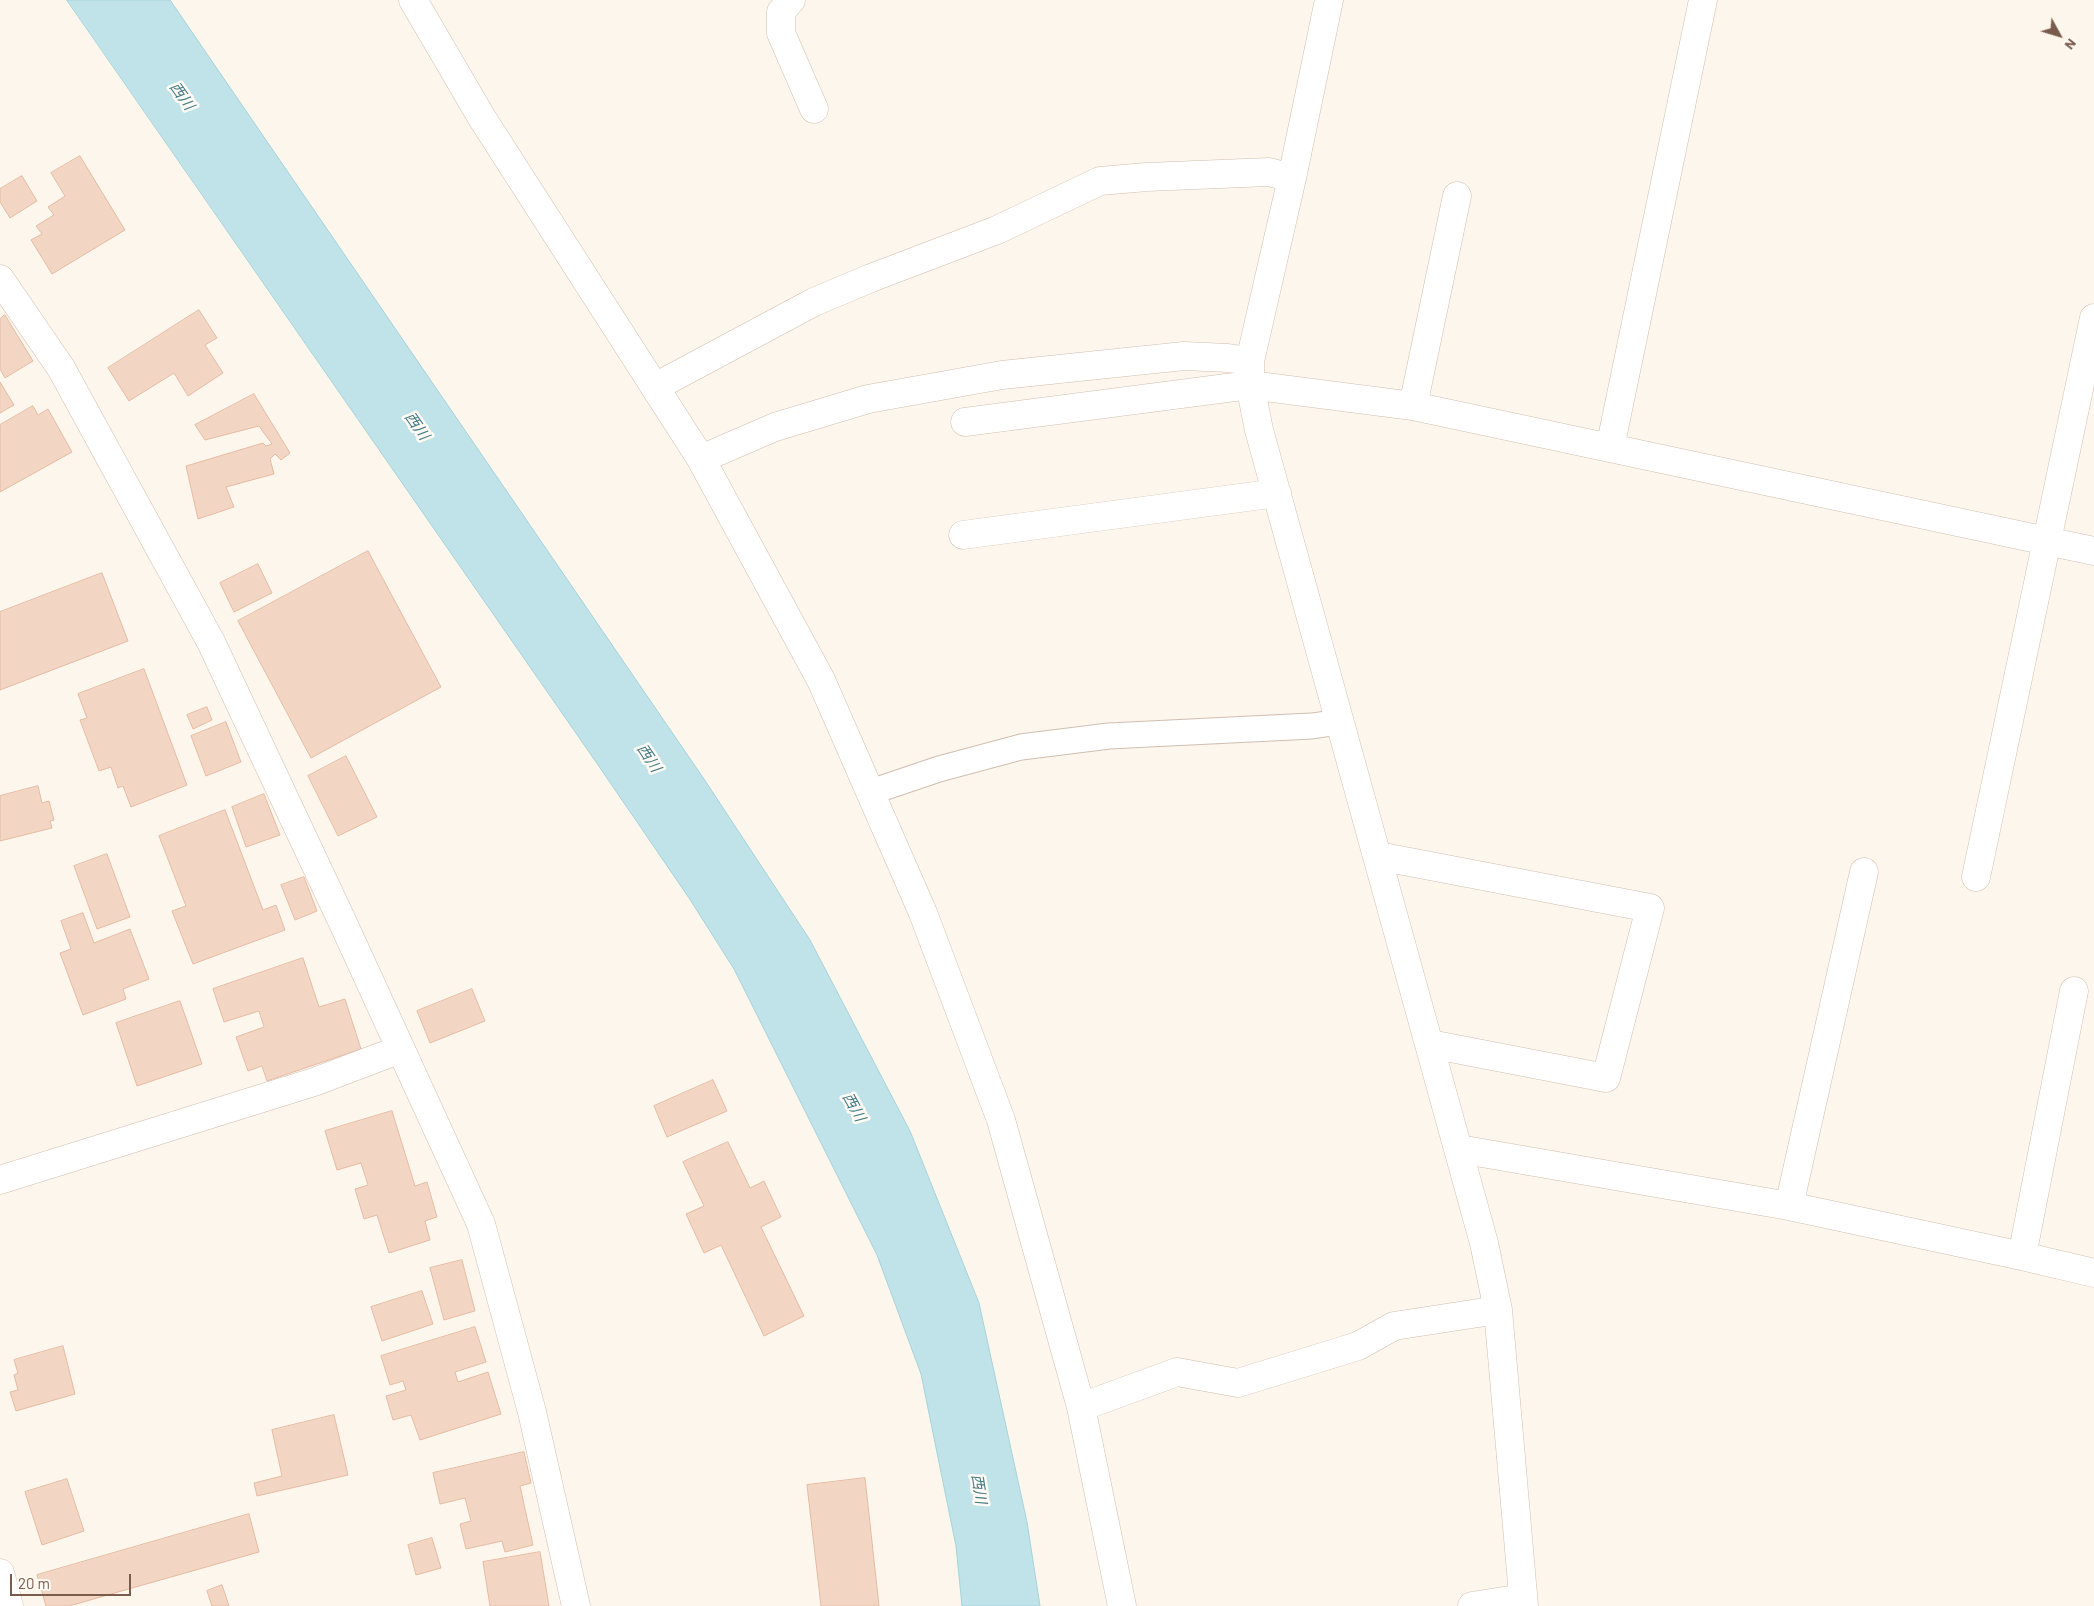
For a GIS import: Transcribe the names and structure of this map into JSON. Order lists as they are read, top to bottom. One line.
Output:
{"water":["西川"],"scale_bar":"20 m","north":"bottom right"}
